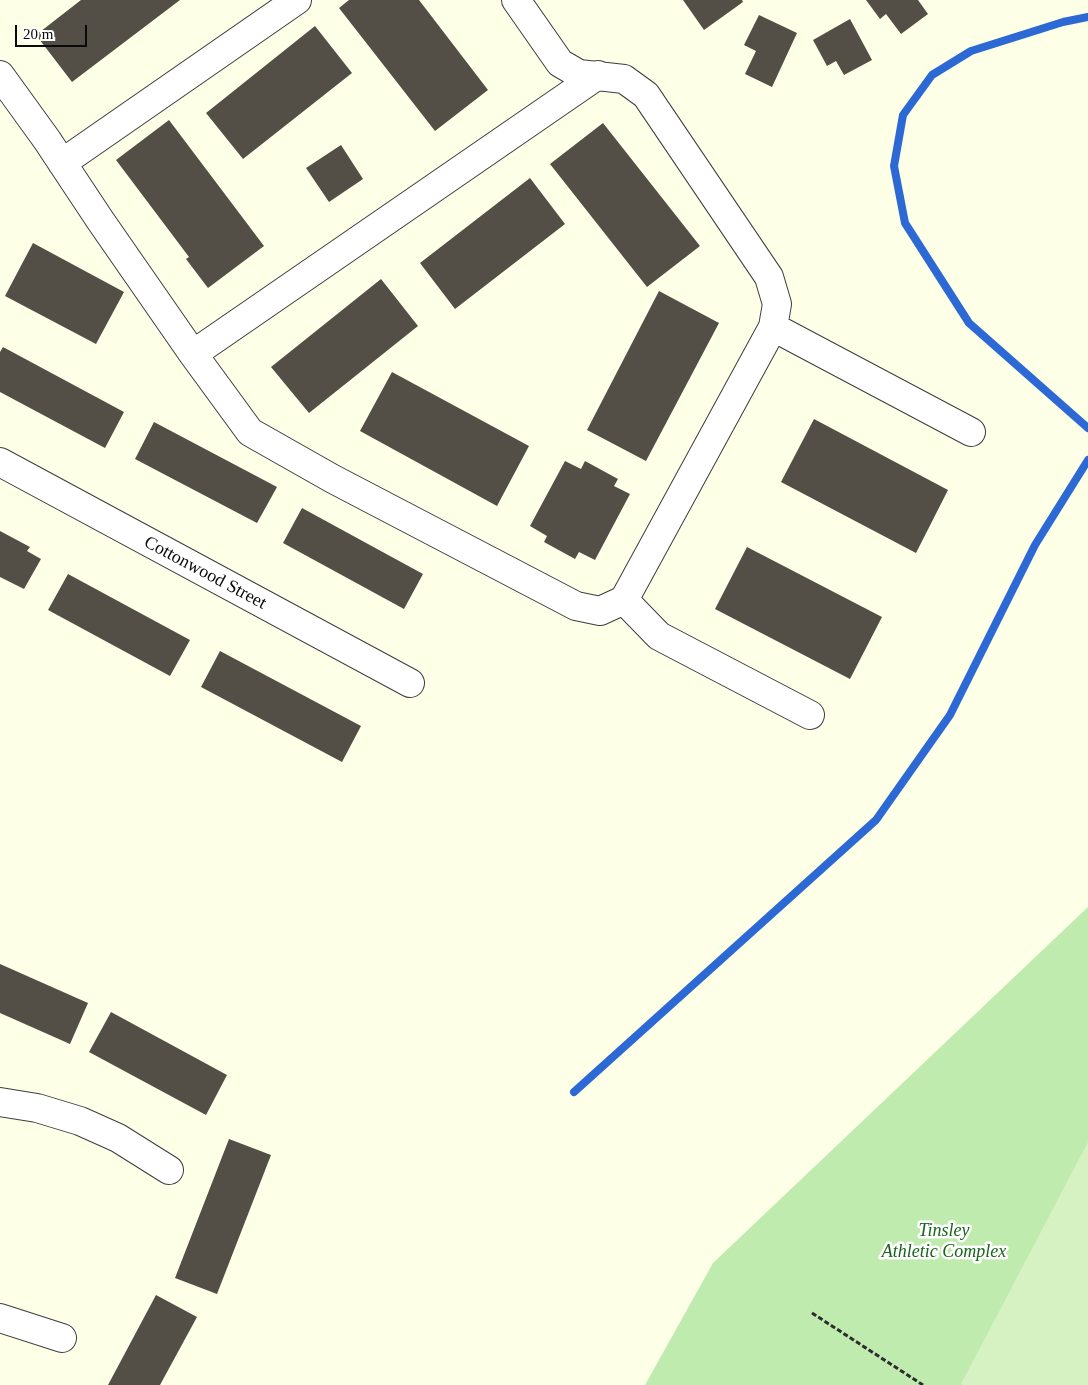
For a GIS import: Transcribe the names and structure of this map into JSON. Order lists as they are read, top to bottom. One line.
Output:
{"streets":{"street":["Cottonwood Street"]},"parks":["Tinsley Athletic Complex"],"scale_bar":"20 m"}
